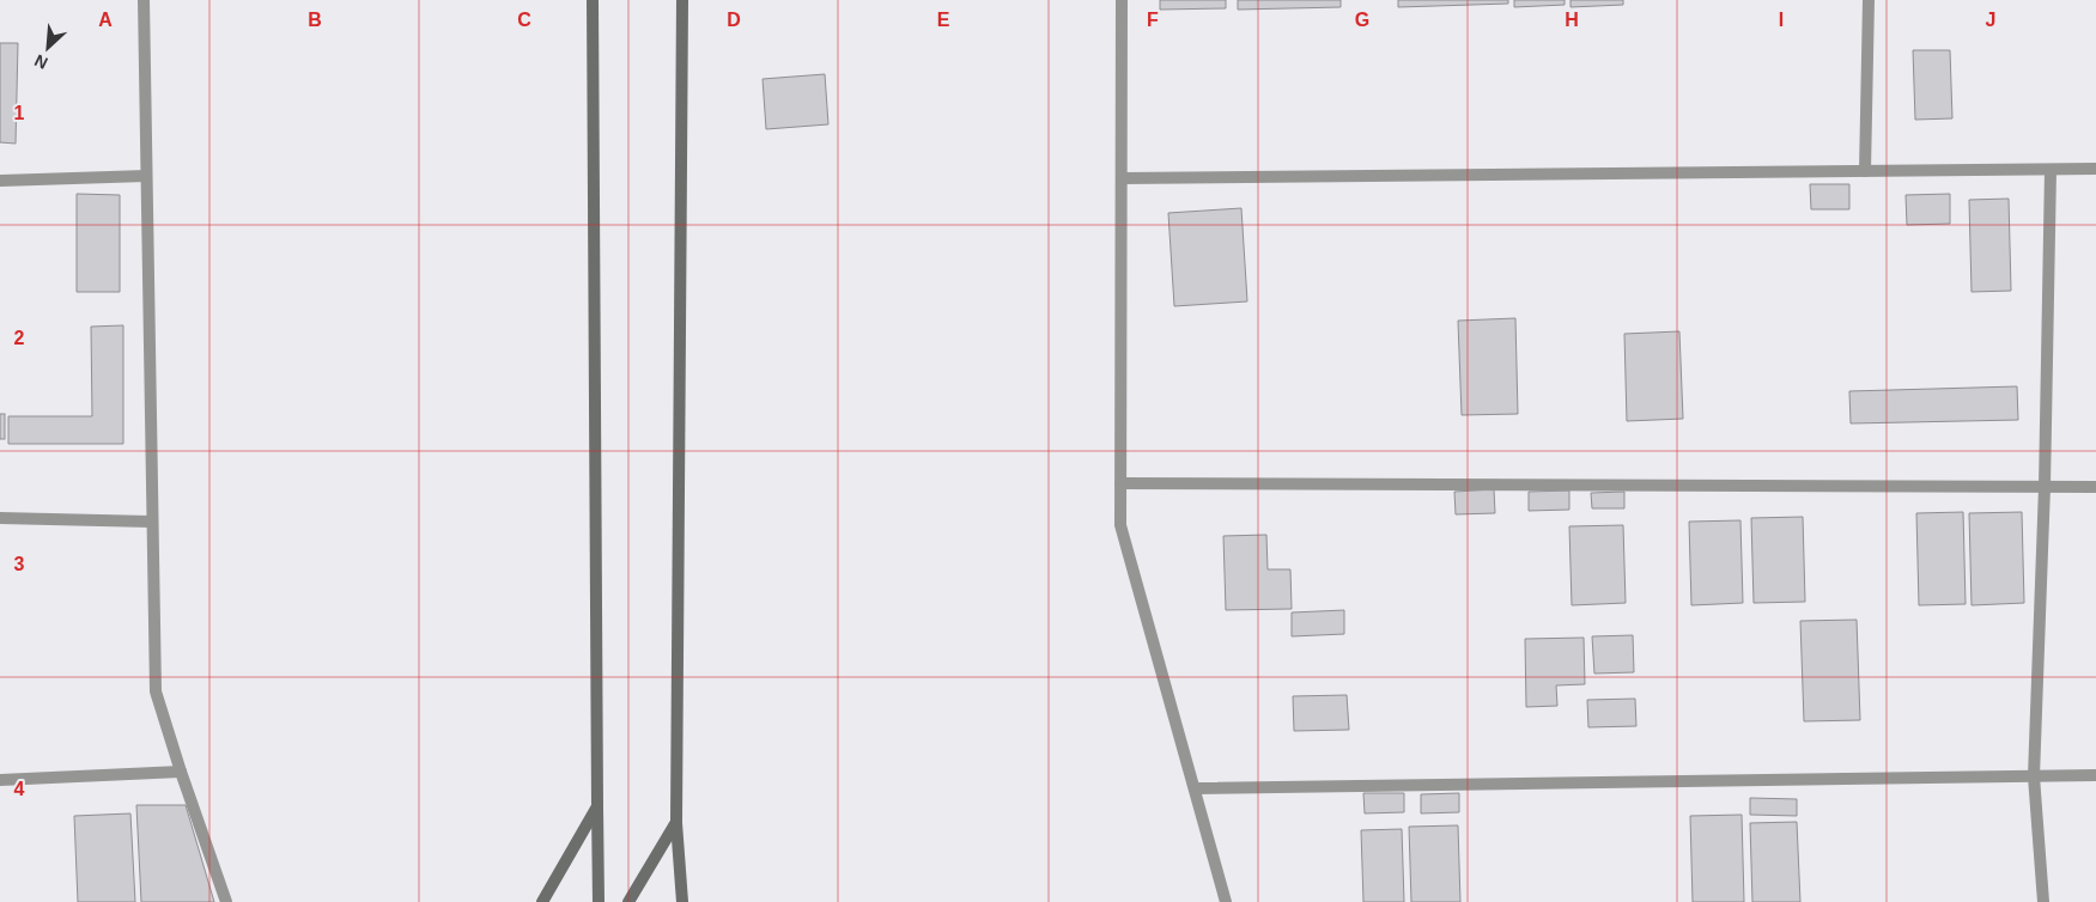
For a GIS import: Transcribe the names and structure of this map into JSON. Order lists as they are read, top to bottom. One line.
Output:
{"north":"bottom left","grid":{"columns":["A","B","C","D","E","F","G","H","I","J"],"rows":["1","2","3","4"]}}
